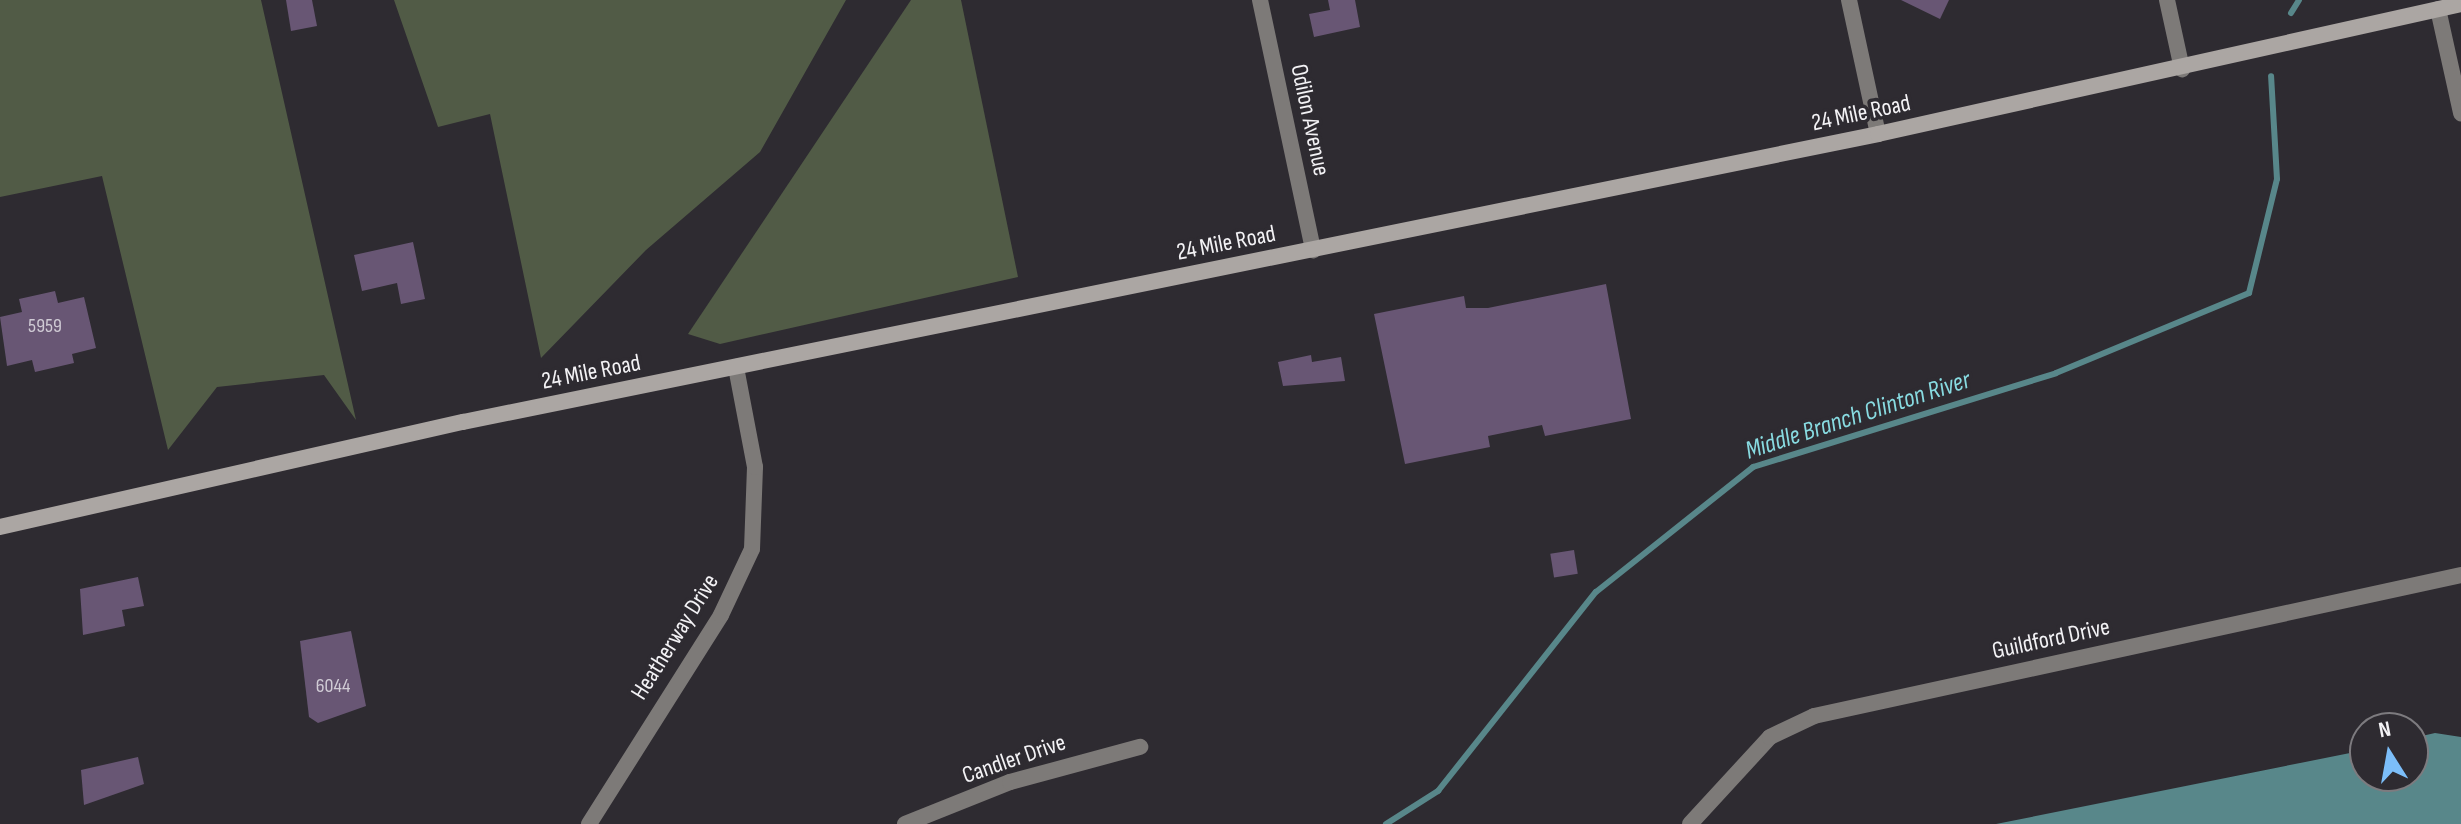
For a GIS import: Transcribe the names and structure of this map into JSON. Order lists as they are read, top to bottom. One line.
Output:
{"streets":{"street":["24 Mile Road","Odilon Avenue","Heatherway Drive","Guildford Drive","Candler Drive"]},"crossings":[["24 Mile Road","Odilon Avenue"],["24 Mile Road","Heatherway Drive"]],"water":["Middle Branch Clinton River"],"house_numbers":["5959","6044"],"north":"top"}
